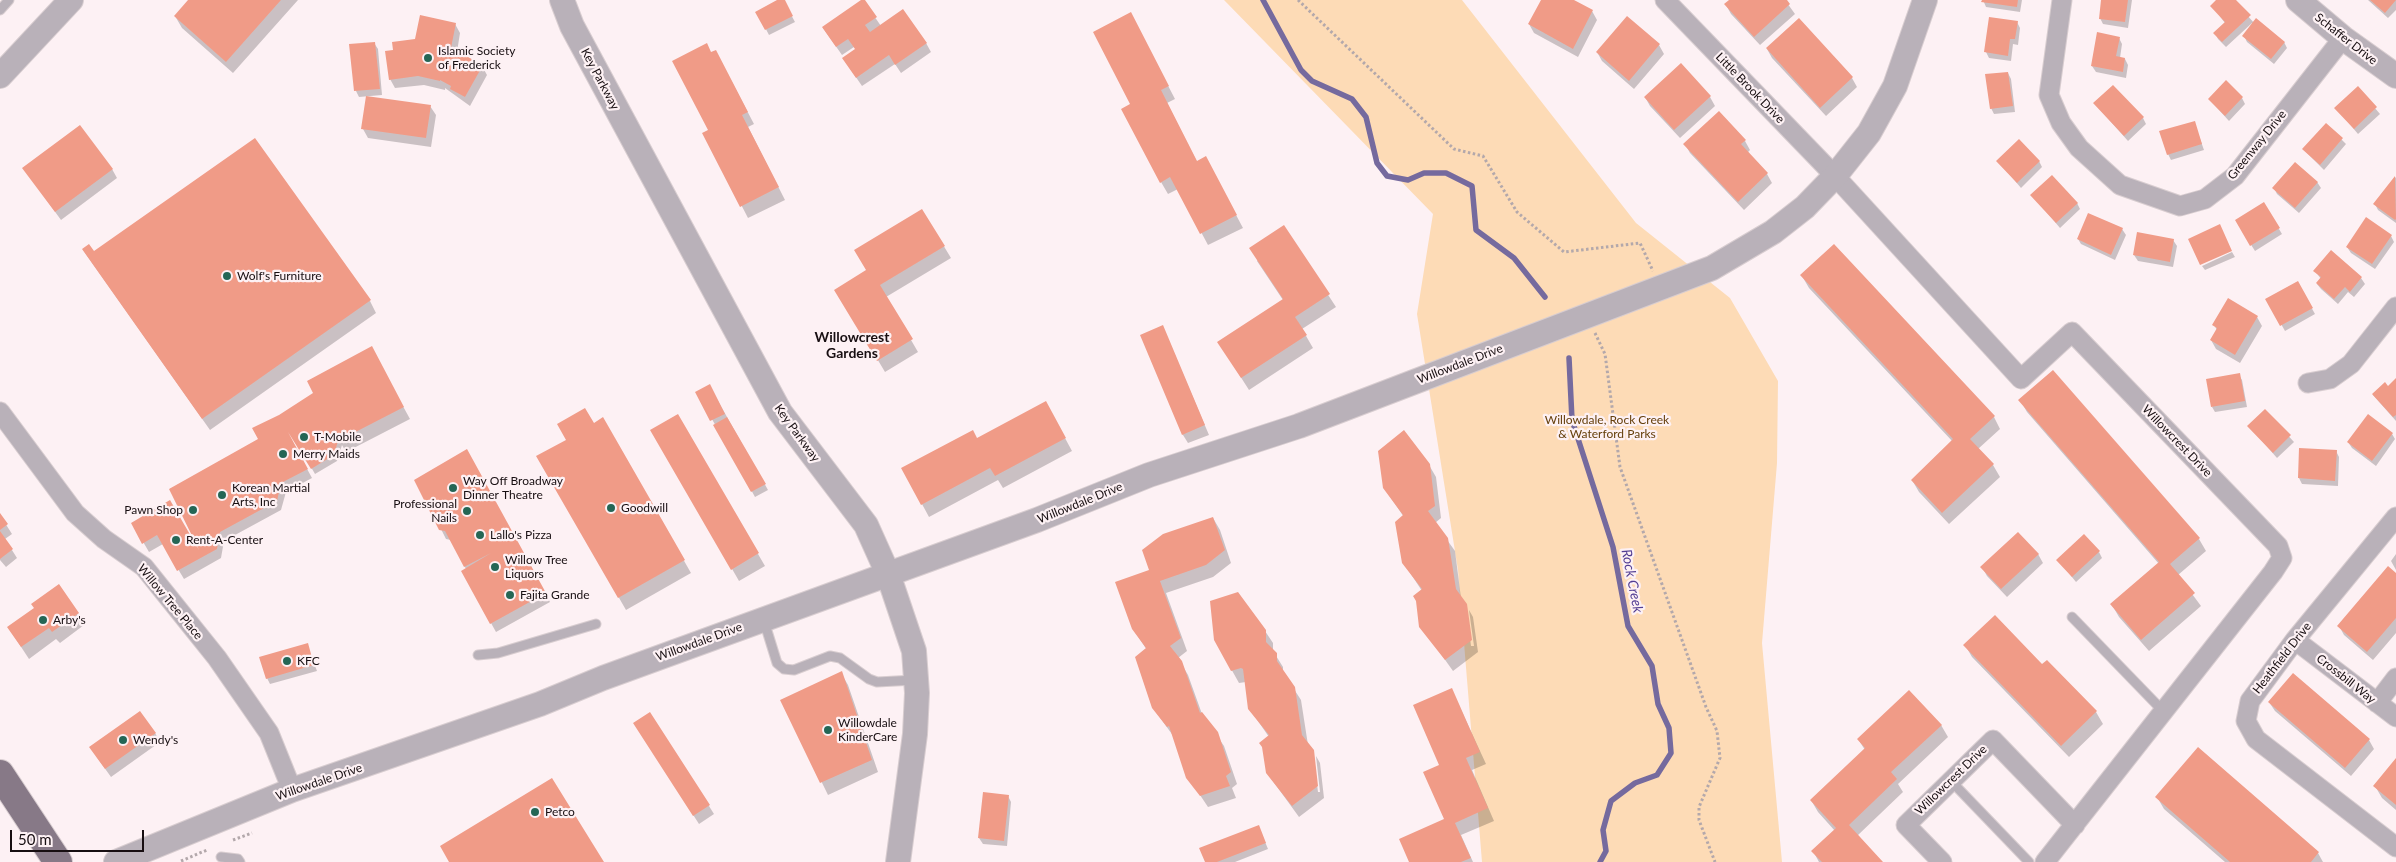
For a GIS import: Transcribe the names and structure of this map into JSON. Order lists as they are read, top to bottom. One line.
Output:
{"streets":{"street":["Schaffer Drive","Key Parkway","Little Brook Drive","Greenway Drive","Willowdale Drive","Willowcrest Drive","Willow Tree Place","Heathfield Drive","Crossbill Way"]},"crossings":[["Schaffer Drive","Greenway Drive"],["Key Parkway","Willowdale Drive"],["Little Brook Drive","Willowdale Drive"],["Little Brook Drive","Willowcrest Drive"],["Willowdale Drive","Willowcrest Drive"],["Willowdale Drive","Willow Tree Place"],["Heathfield Drive","Crossbill Way"]],"districts":["Willowcrest Gardens"],"water":["Rock Creek"],"parks":["Willowdale, Rock Creek & Waterford Parks"],"places":["Islamic Society of Frederick","Wolf's Furniture","T-Mobile","Merry Maids","Way Off Broadway Dinner Theatre","Korean Martial Arts, Inc","Goodwill","Pawn Shop","Professional Nails","Lallo's Pizza","Rent-A-Center","Willow Tree Liquors","Fajita Grande","Arby's","KFC","Willowdale KinderCare","Wendy's","Petco"],"scale_bar":"50 m"}
